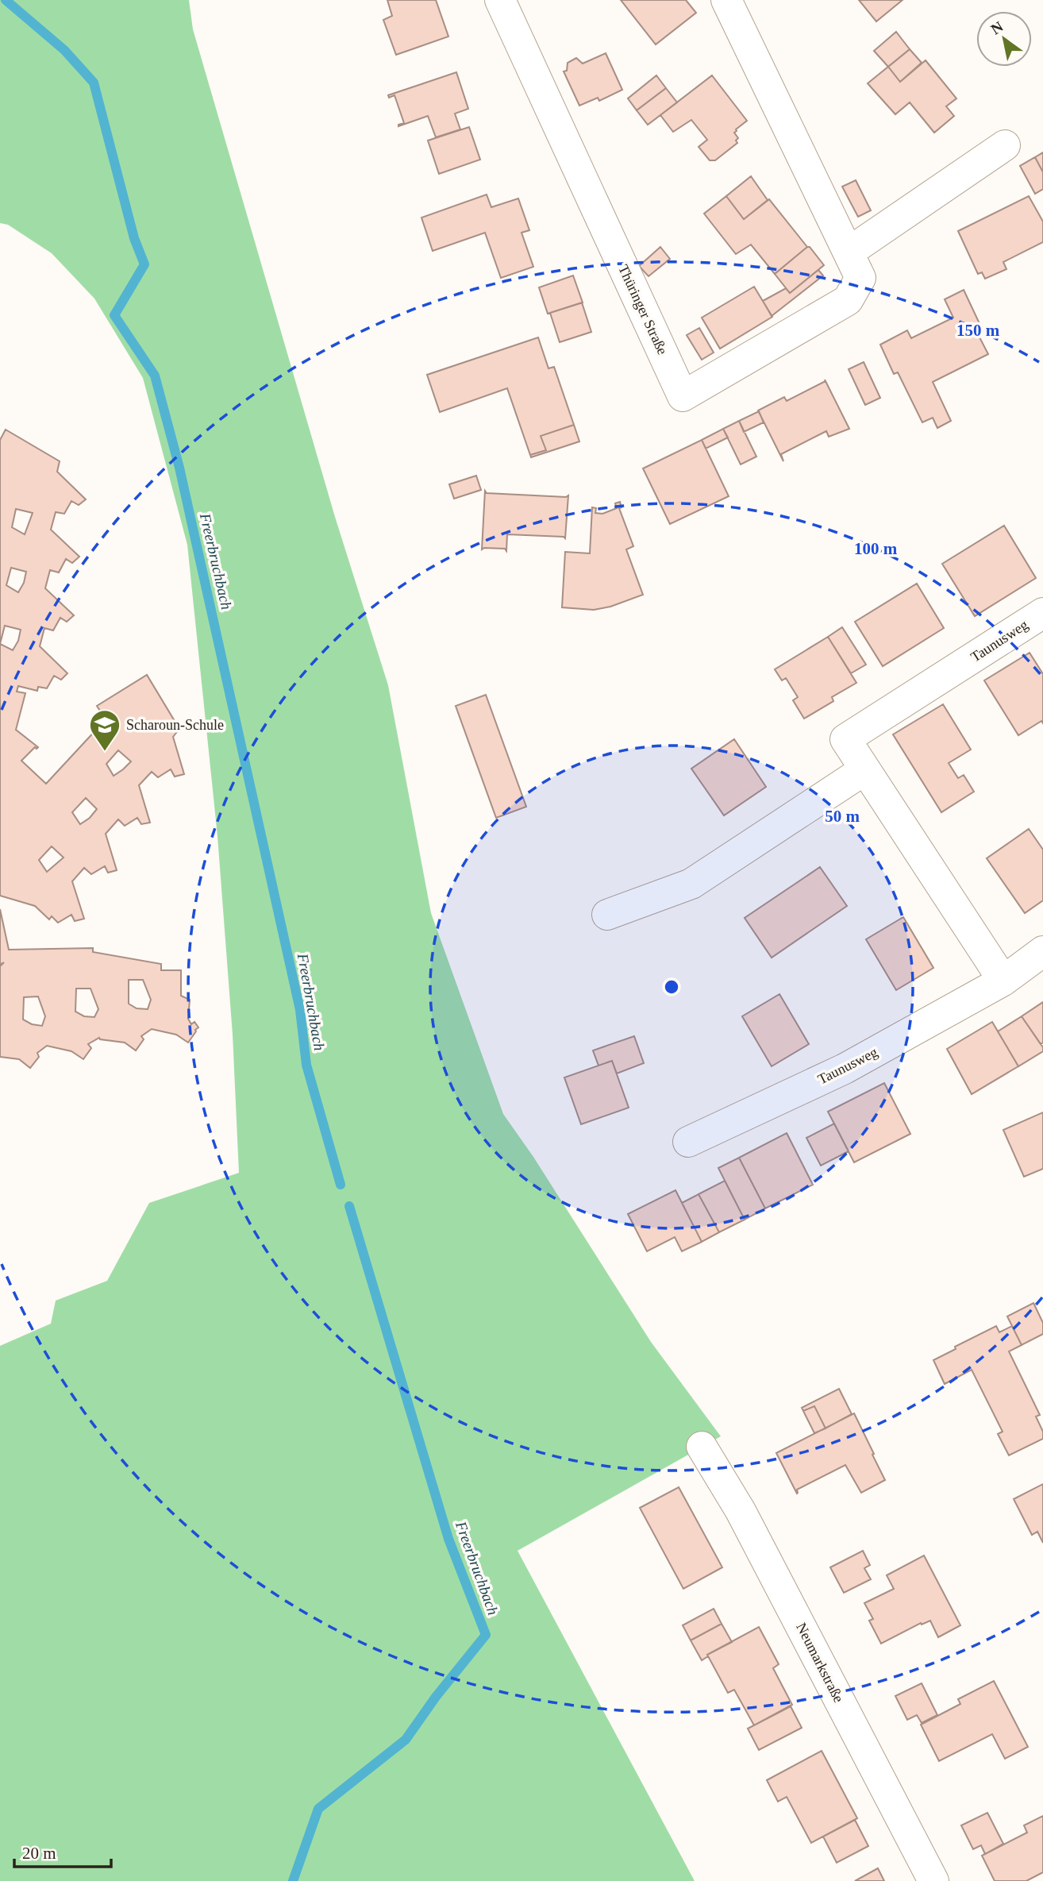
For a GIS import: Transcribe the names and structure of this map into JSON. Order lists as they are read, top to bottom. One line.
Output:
{"streets":{"street":["Thüringer Straße","Taunusweg","Neumarkstraße"]},"water":["Freerbruchbach"],"places":{"school or university":["Scharoun-Schule"]},"scale_bar":"20 m","north":"top left","rings":["150 m","100 m","50 m"]}
